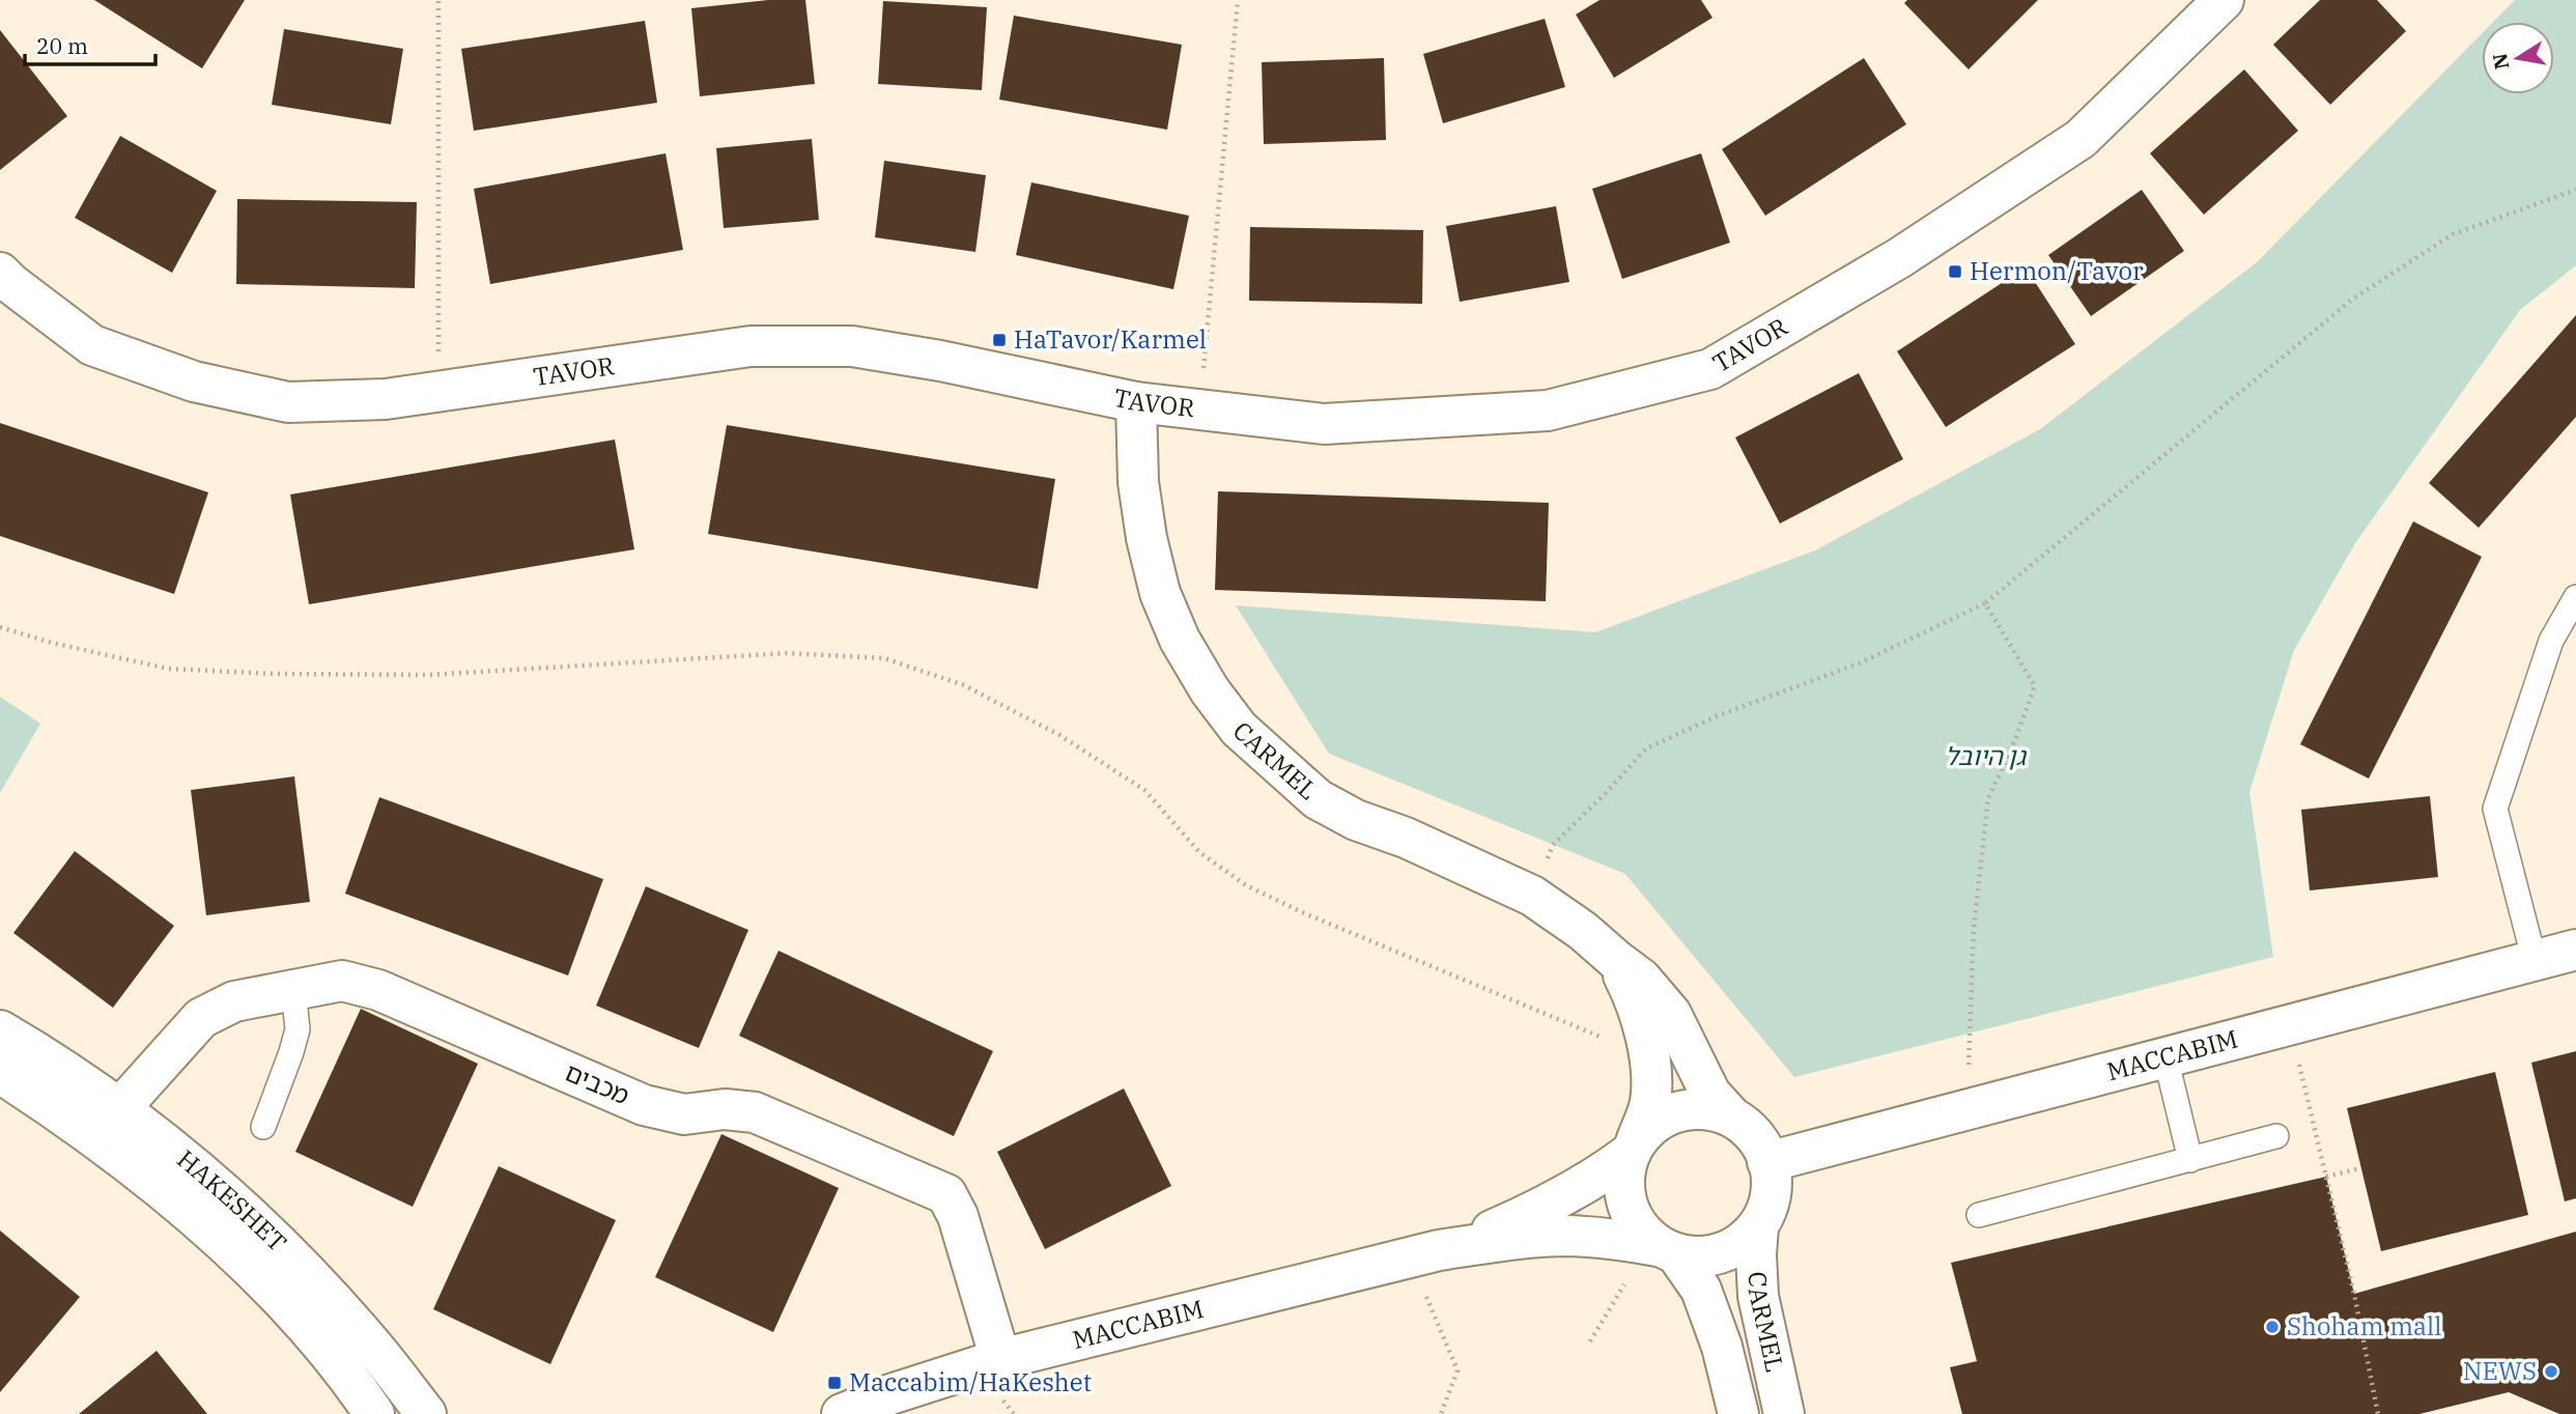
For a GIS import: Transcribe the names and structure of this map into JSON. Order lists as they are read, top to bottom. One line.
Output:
{"streets":{"street":["TAVOR","CARMEL","MACCABIM","מכבים","HAKESHET"]},"crossings":[["TAVOR","CARMEL"],["CARMEL","MACCABIM"],["MACCABIM","מכבים"],["מכבים","HAKESHET"]],"parks":["גן היובל"],"places":{"transit":["Hermon/Tavor","HaTavor/Karmel","Maccabim/HaKeshet"],"other":["Shoham mall","NEWS"]},"scale_bar":"20 m","north":"left"}
